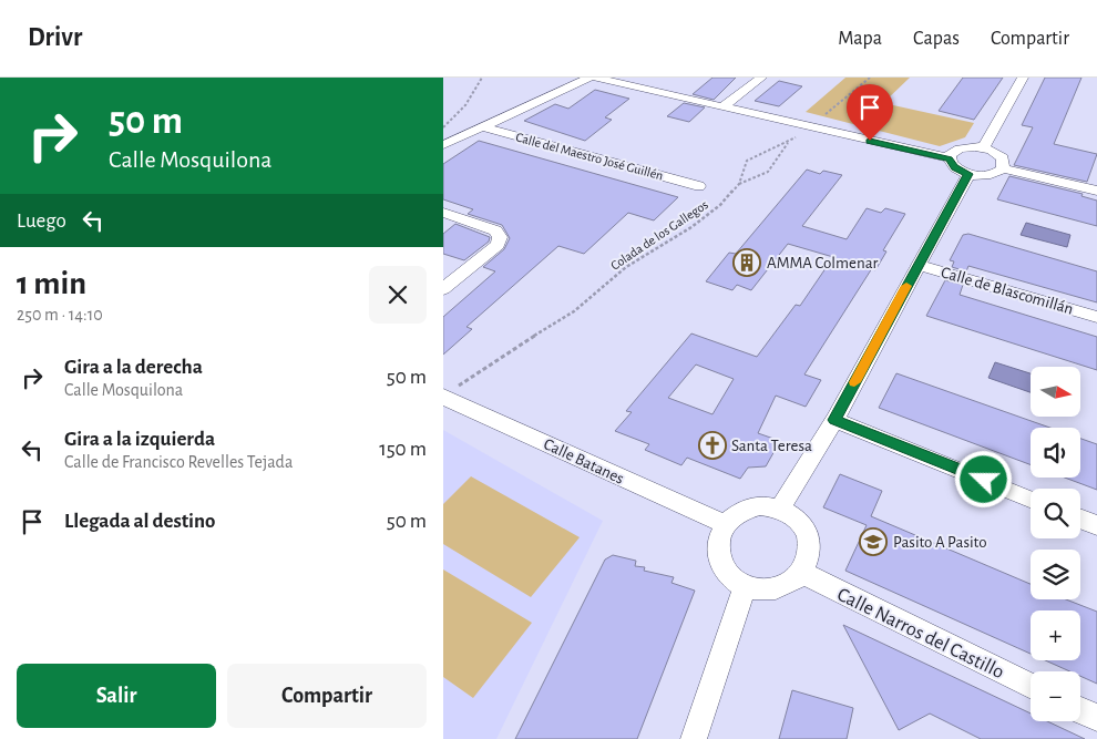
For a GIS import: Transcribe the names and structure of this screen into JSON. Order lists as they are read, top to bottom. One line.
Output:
{"streets":{"street":["Calle del Maestro José Guillén","Calle de Blascomillán","Calle Batanes","Calle Narros del Castillo"],"path":["Colada de los Gallegos"]},"crossings":[["Colada de los Gallegos","Calle Batanes"],["Calle Batanes","Calle Narros del Castillo"]],"places":{"building":["AMMA Colmenar"],"church":["Santa Teresa"],"school or university":["Pasito A Pasito"]},"north":"right","page":{"header":"Drivr","nav":["Mapa","Capas","Compartir"],"turn":["50 m","Calle Mosquilona"],"then":"Luego","heading":["1 min","250 m · 14:10"],"list":[{"name":"Gira a la derecha","note":"Calle Mosquilona","value":"50 m"},{"name":"Gira a la izquierda","note":"Calle de Francisco Revelles Tejada","value":"150 m"},{"name":"Llegada al destino","value":"50 m"}],"map_buttons":["+","−"],"buttons":["Salir","Compartir"]}}
